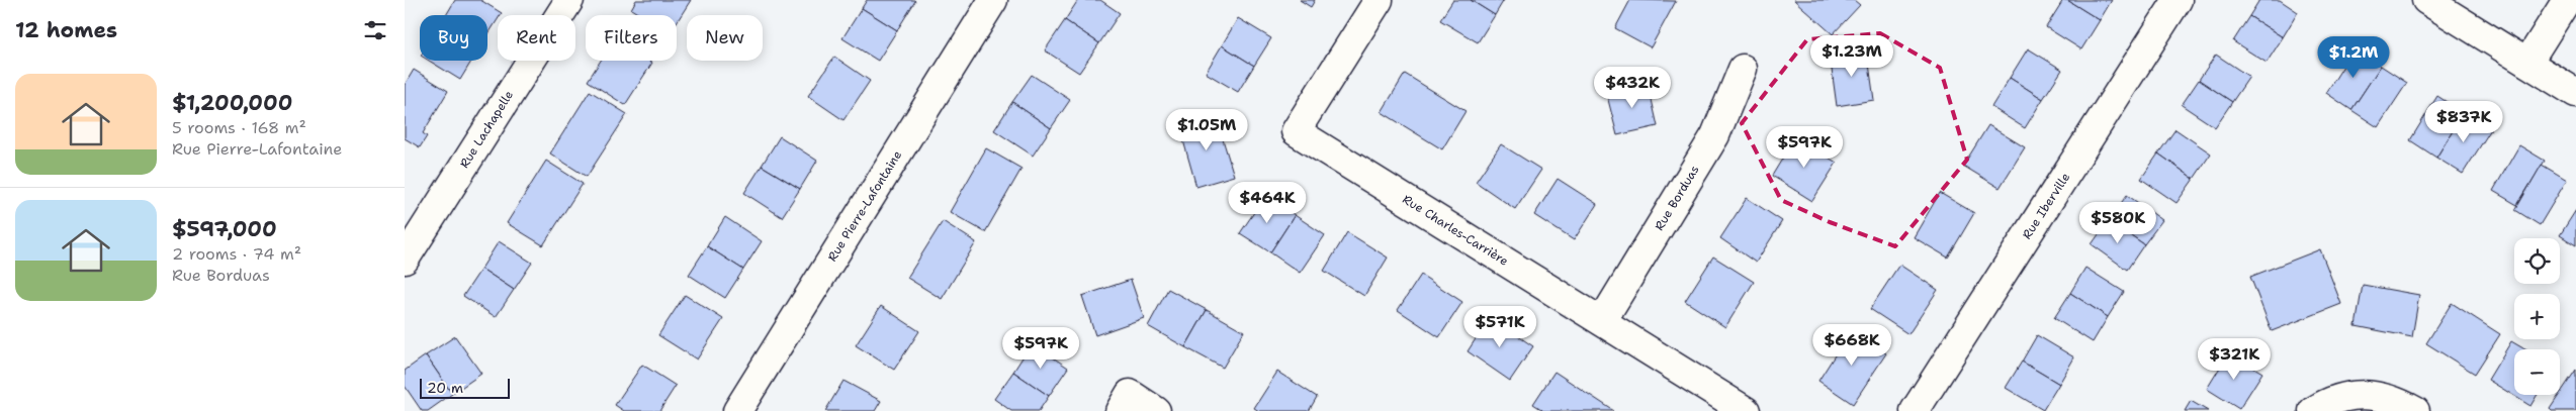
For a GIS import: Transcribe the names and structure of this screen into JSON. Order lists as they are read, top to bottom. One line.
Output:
{"streets":{"street":["Rue Lachapelle","Rue Borduas","Rue Pierre-Lafontaine","Rue Iberville","Rue Charles-Carrière"]},"crossings":[["Rue Borduas","Rue Charles-Carrière"]],"scale_bar":"20 m","page":{"heading":"12 homes","chip":["Buy","Rent","Filters","New"],"price":["$1.23M","$1.2M","$432K","$837K","$1.05M","$597K","$464K","$580K","$571K","$668K","$597K","$321K"],"list":[{"name":"$1,200,000","note":"5 rooms · 168 m² · Rue Pierre-Lafontaine"},{"name":"$597,000","note":"2 rooms · 74 m² · Rue Borduas"}],"map_buttons":["+","−"],"scale":"20 m"}}
